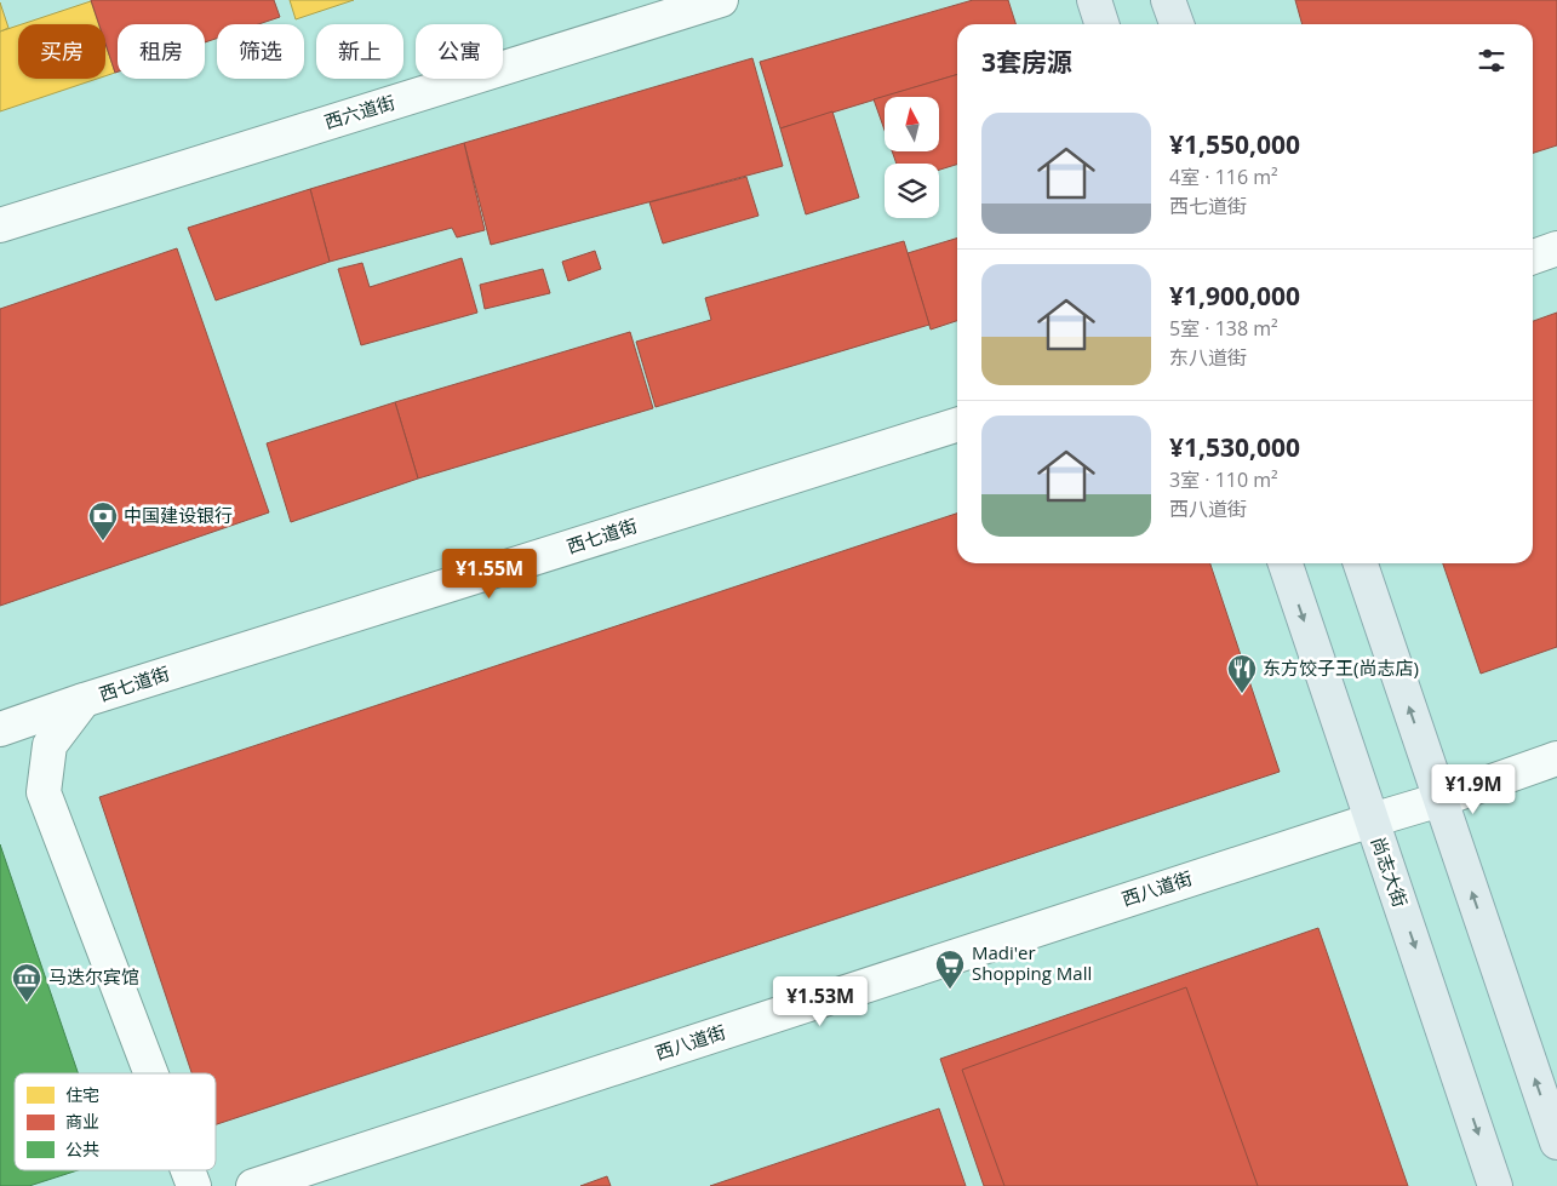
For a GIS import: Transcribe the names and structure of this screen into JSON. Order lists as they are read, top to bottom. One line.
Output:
{"streets":{"main road":["尚志大街"],"street":["西六道街","西七道街","西八道街"]},"crossings":[["尚志大街","西八道街"]],"places":{"bank":["中国建设银行"],"restaurant":["东方饺子王(尚志店)"],"supermarket":["Madi'er Shopping Mall"],"museum":["马迭尔宾馆"]},"legend":["住宅","商业","公共"],"north":"top","page":{"chip":["买房","租房","筛选","新上","公寓"],"heading":"3套房源","list":[{"name":"¥1,550,000","note":"4室 · 116 m² · 西七道街"},{"name":"¥1,900,000","note":"5室 · 138 m² · 东八道街"},{"name":"¥1,530,000","note":"3室 · 110 m² · 西八道街"}],"price":["¥1.55M","¥1.9M","¥1.53M"]}}
